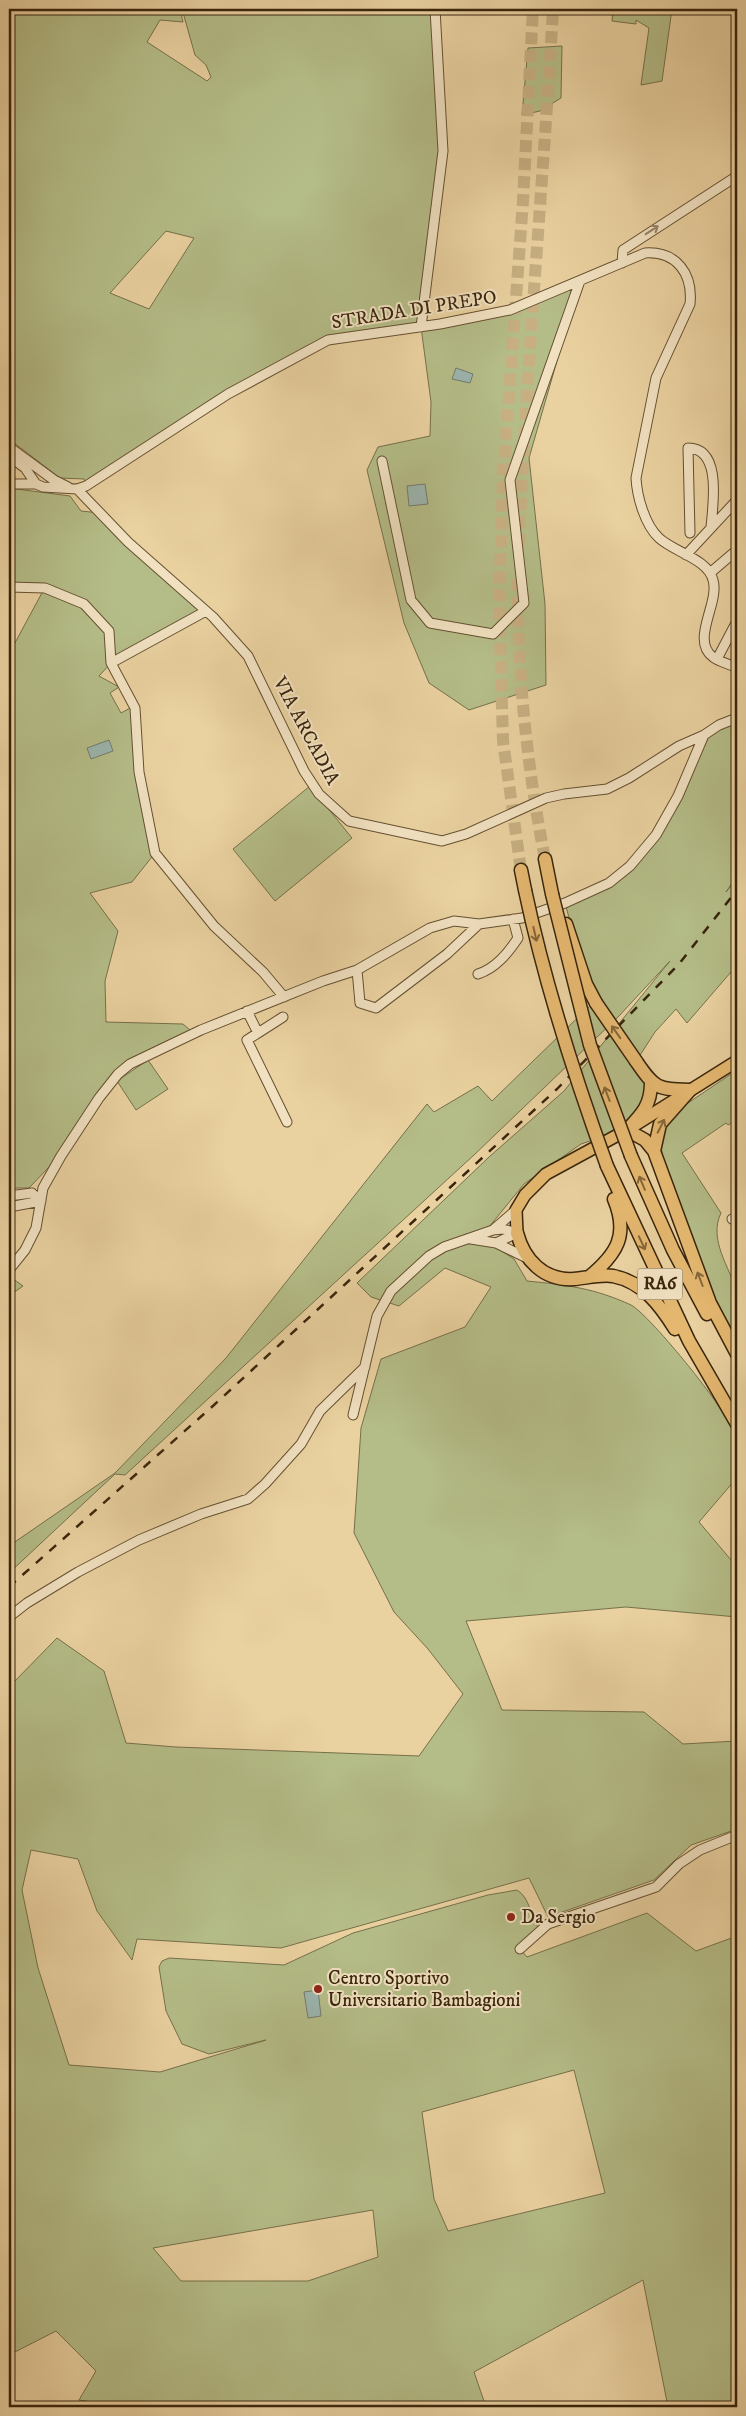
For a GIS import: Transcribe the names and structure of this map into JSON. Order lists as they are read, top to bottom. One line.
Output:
{"streets":{"highway":["RA6"],"street":["STRADA DI PREPO","VIA ARCADIA"]},"crossings":[["STRADA DI PREPO","VIA ARCADIA"]],"places":["Da Sergio","Centro Sportivo Universitario Bambagioni"]}
